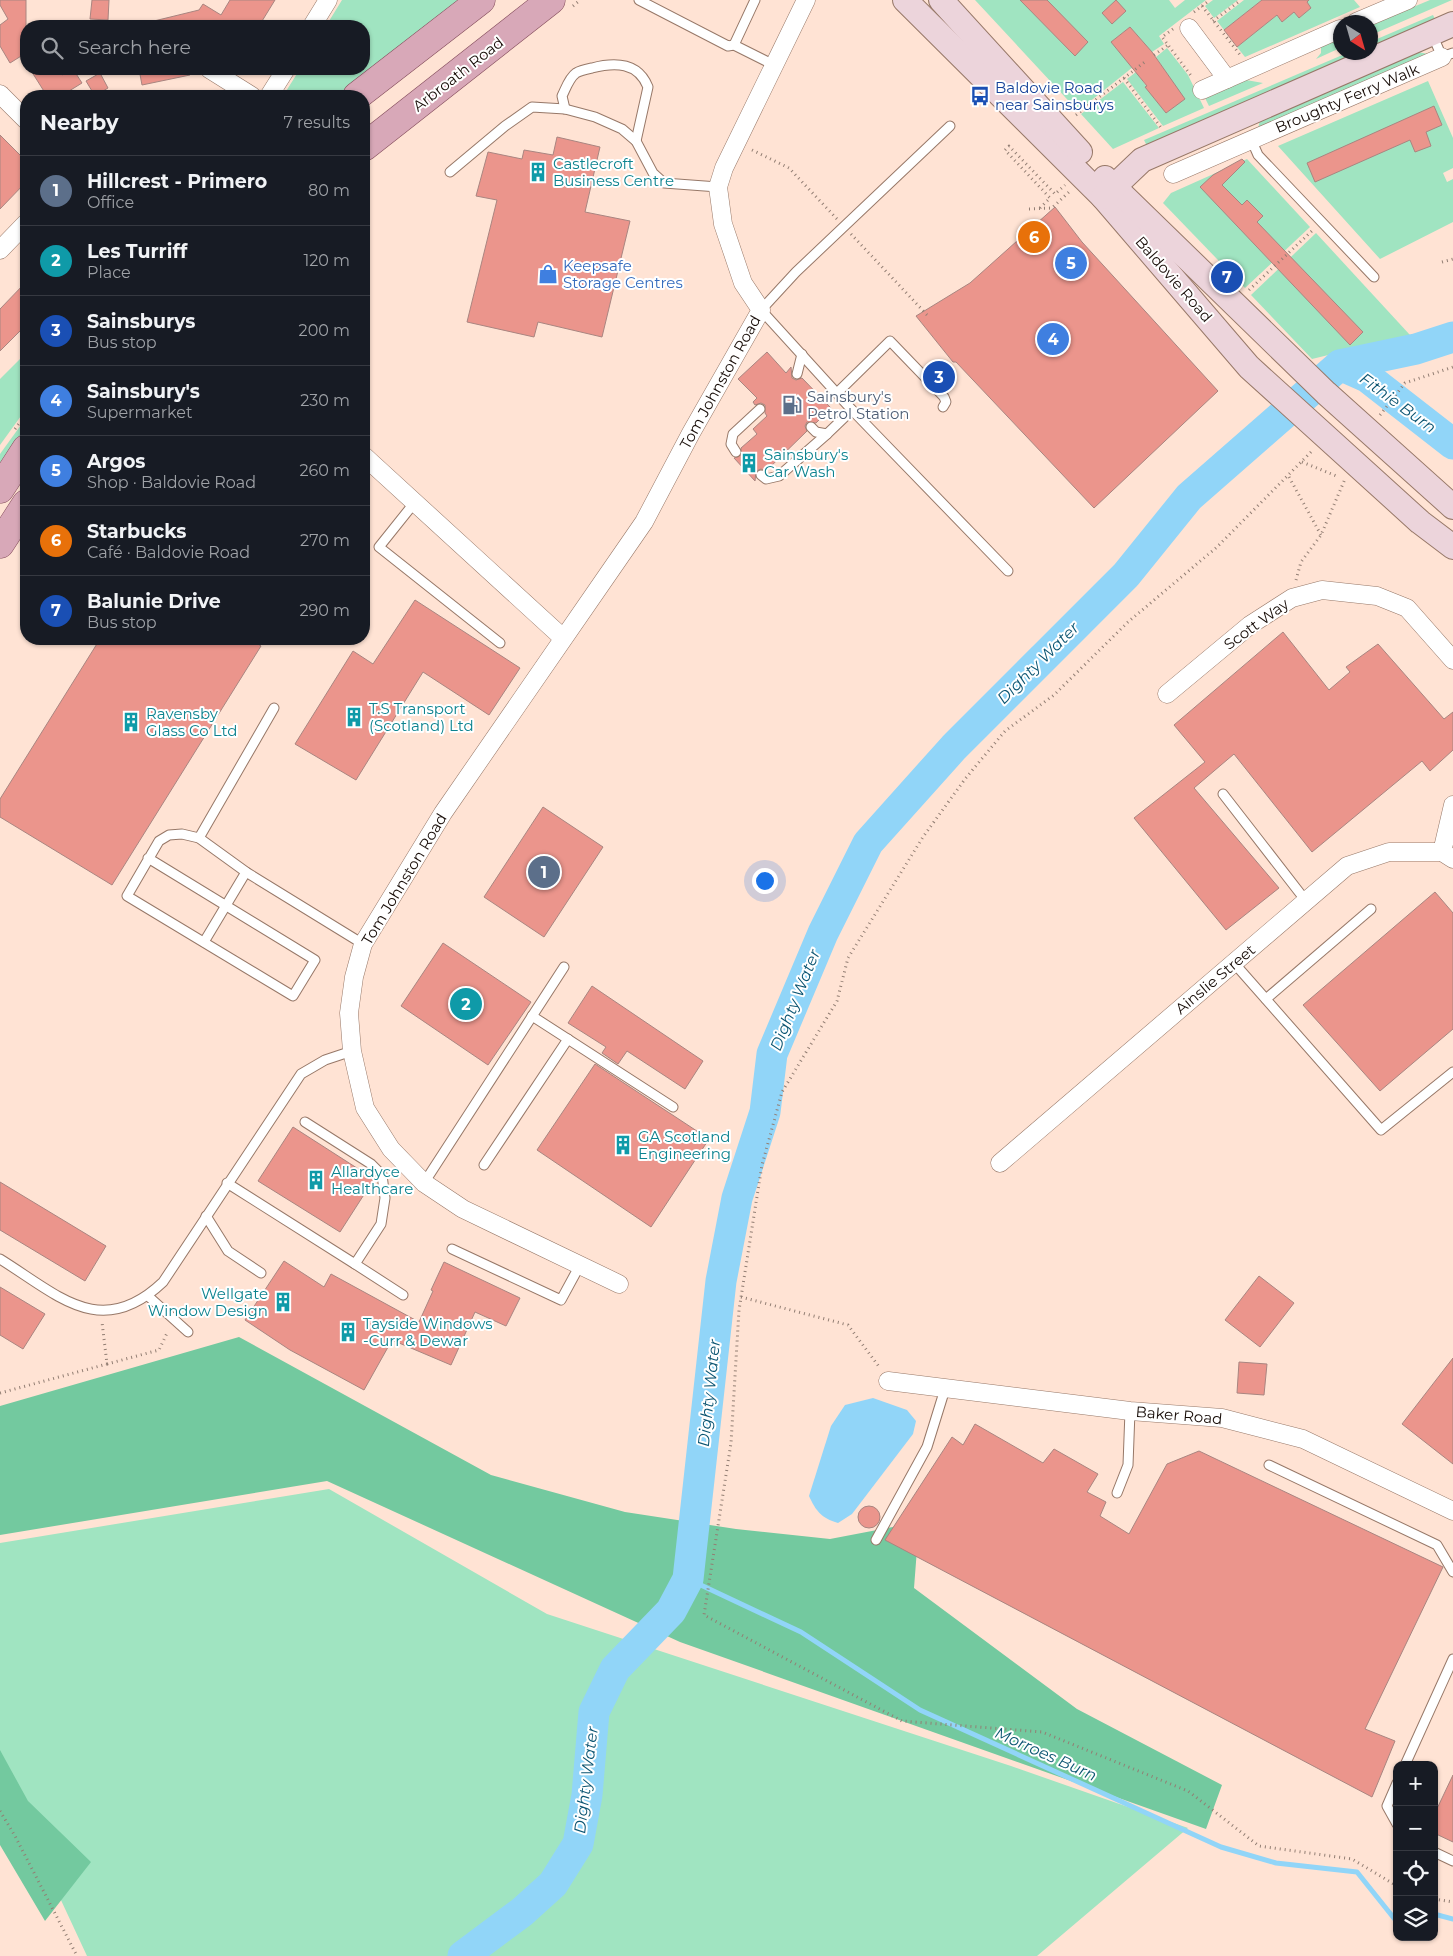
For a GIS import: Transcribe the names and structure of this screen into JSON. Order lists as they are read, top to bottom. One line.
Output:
{"streets":{"main road":["Arbroath Road","Baldovie Road"],"street":["Broughty Ferry Walk","Tom Johnston Road","Scott Way","Ainslie Street","Baker Road"]},"water":["Fithie Burn","Dighty Water","Morroes Burn"],"places":{"bus stop":["Baldovie Road near Sainsburys"],"building":["Castlecroft Business Centre","Sainsbury's Car Wash","T.S Transport (Scotland) Ltd","Ravensby Glass Co Ltd","GA Scotland Engineering","Allardyce Healthcare","Wellgate Window Design","Tayside Windows -Curr & Dewar"],"shop":["Keepsafe Storage Centres"],"fuel station":["Sainsbury's Petrol Station"]},"north":"bottom right","page":{"search":"Search here","heading":["Nearby","7 results"],"list":[{"mark":"1","name":"Hillcrest - Primero","note":"Office","value":"80 m"},{"mark":"2","name":"Les Turriff","note":"Place","value":"120 m"},{"mark":"3","name":"Sainsburys","note":"Bus stop","value":"200 m"},{"mark":"4","name":"Sainsbury's","note":"Supermarket","value":"230 m"},{"mark":"5","name":"Argos","note":"Shop · Baldovie Road","value":"260 m"},{"mark":"6","name":"Starbucks","note":"Café · Baldovie Road","value":"270 m"},{"mark":"7","name":"Balunie Drive","note":"Bus stop","value":"290 m"}],"pins":["6","5","7","4","3","1","2"],"map_buttons":["+","−"]}}
